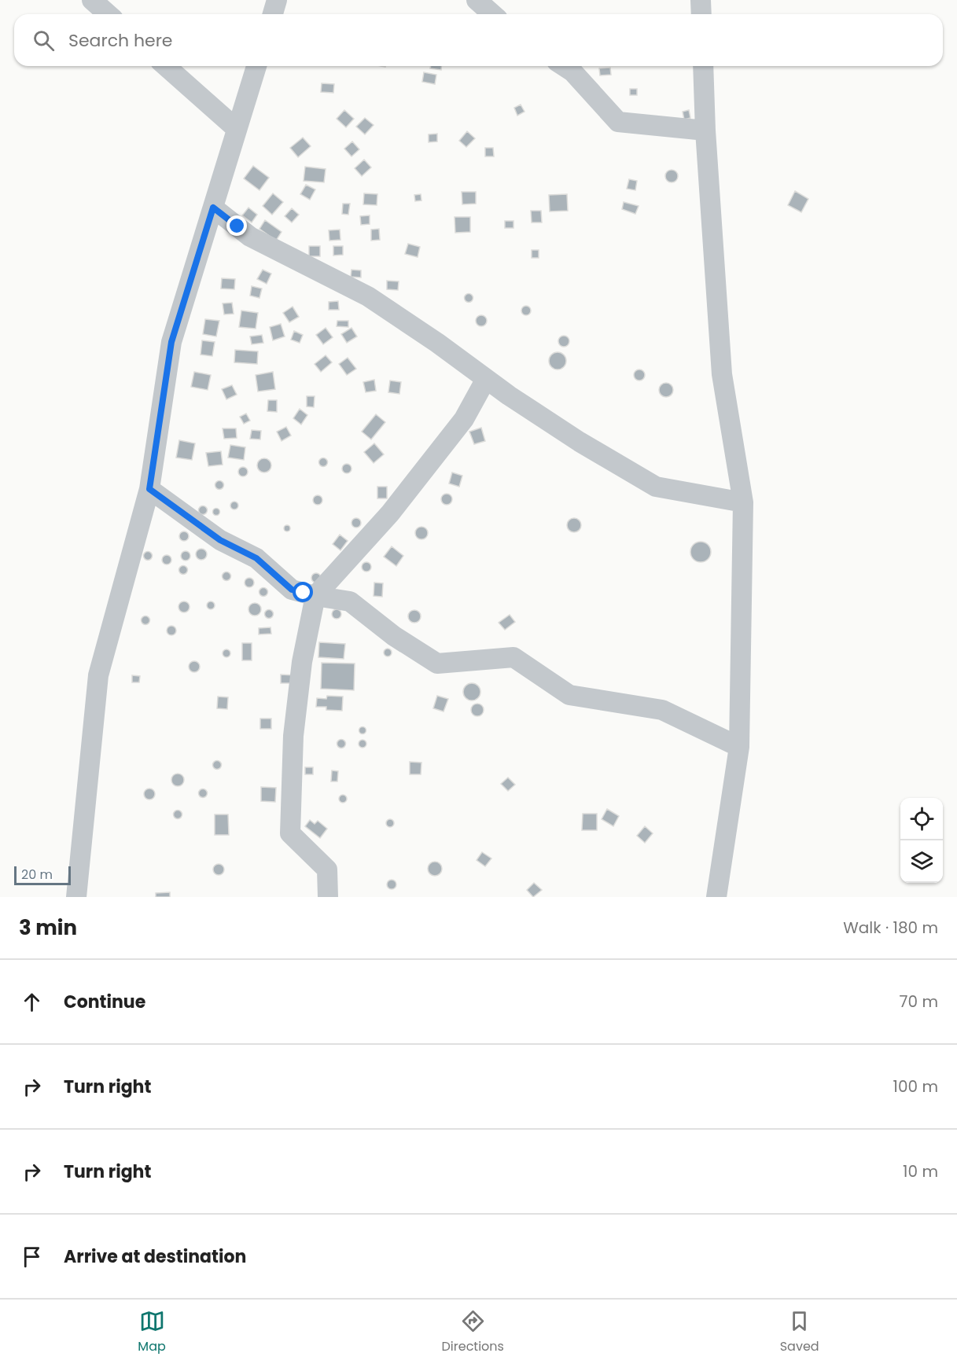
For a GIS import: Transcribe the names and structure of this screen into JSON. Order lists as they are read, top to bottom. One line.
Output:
{"scale_bar":"20 m","page":{"search":"Search here","scale":"20 m","heading":["3 min","Walk · 180 m"],"list":[["Continue","70 m"],["Turn right","100 m"],["Turn right","10 m"],"Arrive at destination"],"nav":["Map","Directions","Saved"]}}
